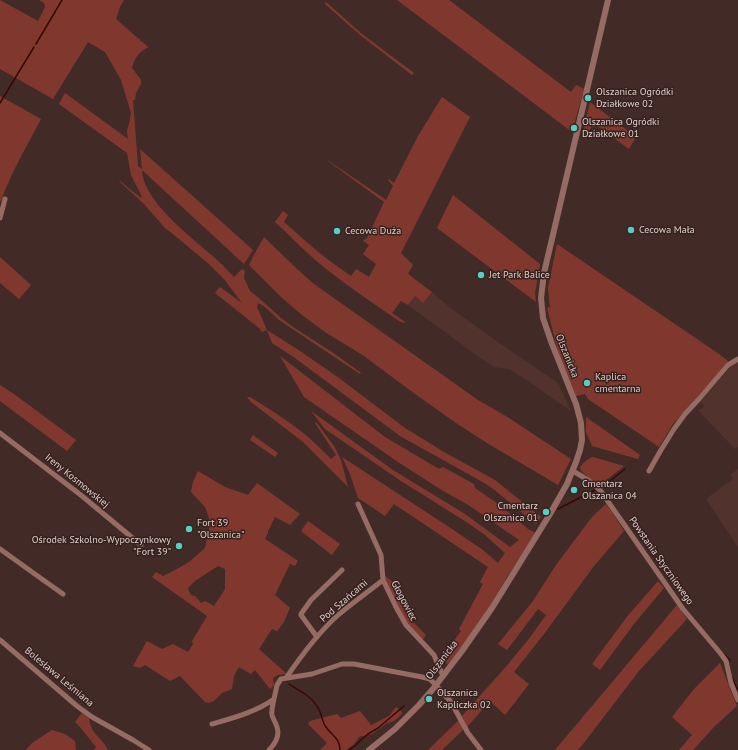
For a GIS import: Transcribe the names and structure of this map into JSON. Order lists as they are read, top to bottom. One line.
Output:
{"streets":{"street":["Olszanicka","Ireny Kosmowskiej","Powstania Styczniowego","Pod Szańcami","Głogowiec","Bolesława Leśmiana"]},"crossings":[["Olszanicka","Powstania Styczniowego"],["Olszanicka","Głogowiec"],["Pod Szańcami","Głogowiec"]],"places":["Olszanica Ogródki Działkowe 02","Olszanica Ogródki Działkowe 01","Cecowa Mała","Cecowa Duża","Jet Park Balice","Kaplica cmentarna","Cmentarz Olszanica 04","Cmentarz Olszanica 01","Fort 39 \"Olszanica\"","Ośrodek Szkolno-Wypoczynkowy \"Fort 39\"","Olszanica Kapliczka 02"]}
